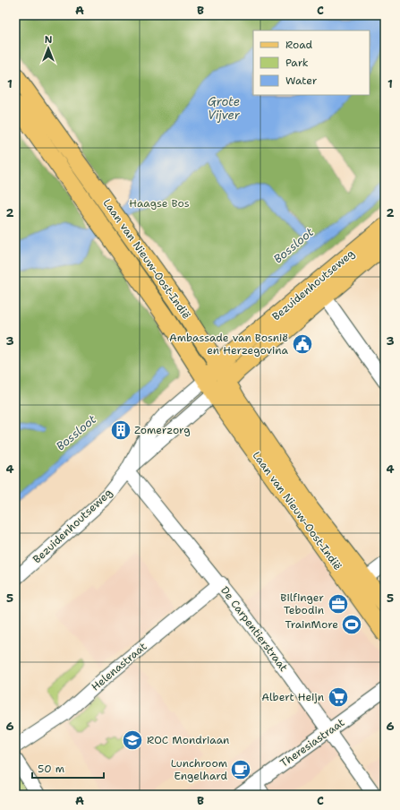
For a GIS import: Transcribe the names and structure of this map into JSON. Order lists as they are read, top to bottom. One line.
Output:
{"streets":{"main road":["Laan van Nieuw-Oost-Indië","Bezuidenhoutseweg"],"street":["De Carpentierstraat","Helenastraat","Theresiastraat"]},"crossings":[["Laan van Nieuw-Oost-Indië","Bezuidenhoutseweg"],["Bezuidenhoutseweg","De Carpentierstraat"],["De Carpentierstraat","Helenastraat"],["De Carpentierstraat","Theresiastraat"]],"water":["Grote Vijver","Bossloot"],"parks":["Haagse Bos"],"places":{"public building":["Ambassade van Bosnië en Herzegovina"],"building":["Zomerzorg"],"office":["Bilfinger Tebodin"],"sports":["TrainMore"],"supermarket":["Albert Heijn"],"school or university":["ROC Mondriaan"],"cafe":["Lunchroom Engelhard"]},"legend":["Road","Park","Water"],"scale_bar":"50 m","north":"top","grid":{"columns":["A","B","C"],"rows":["1","2","3","4","5","6"]}}
